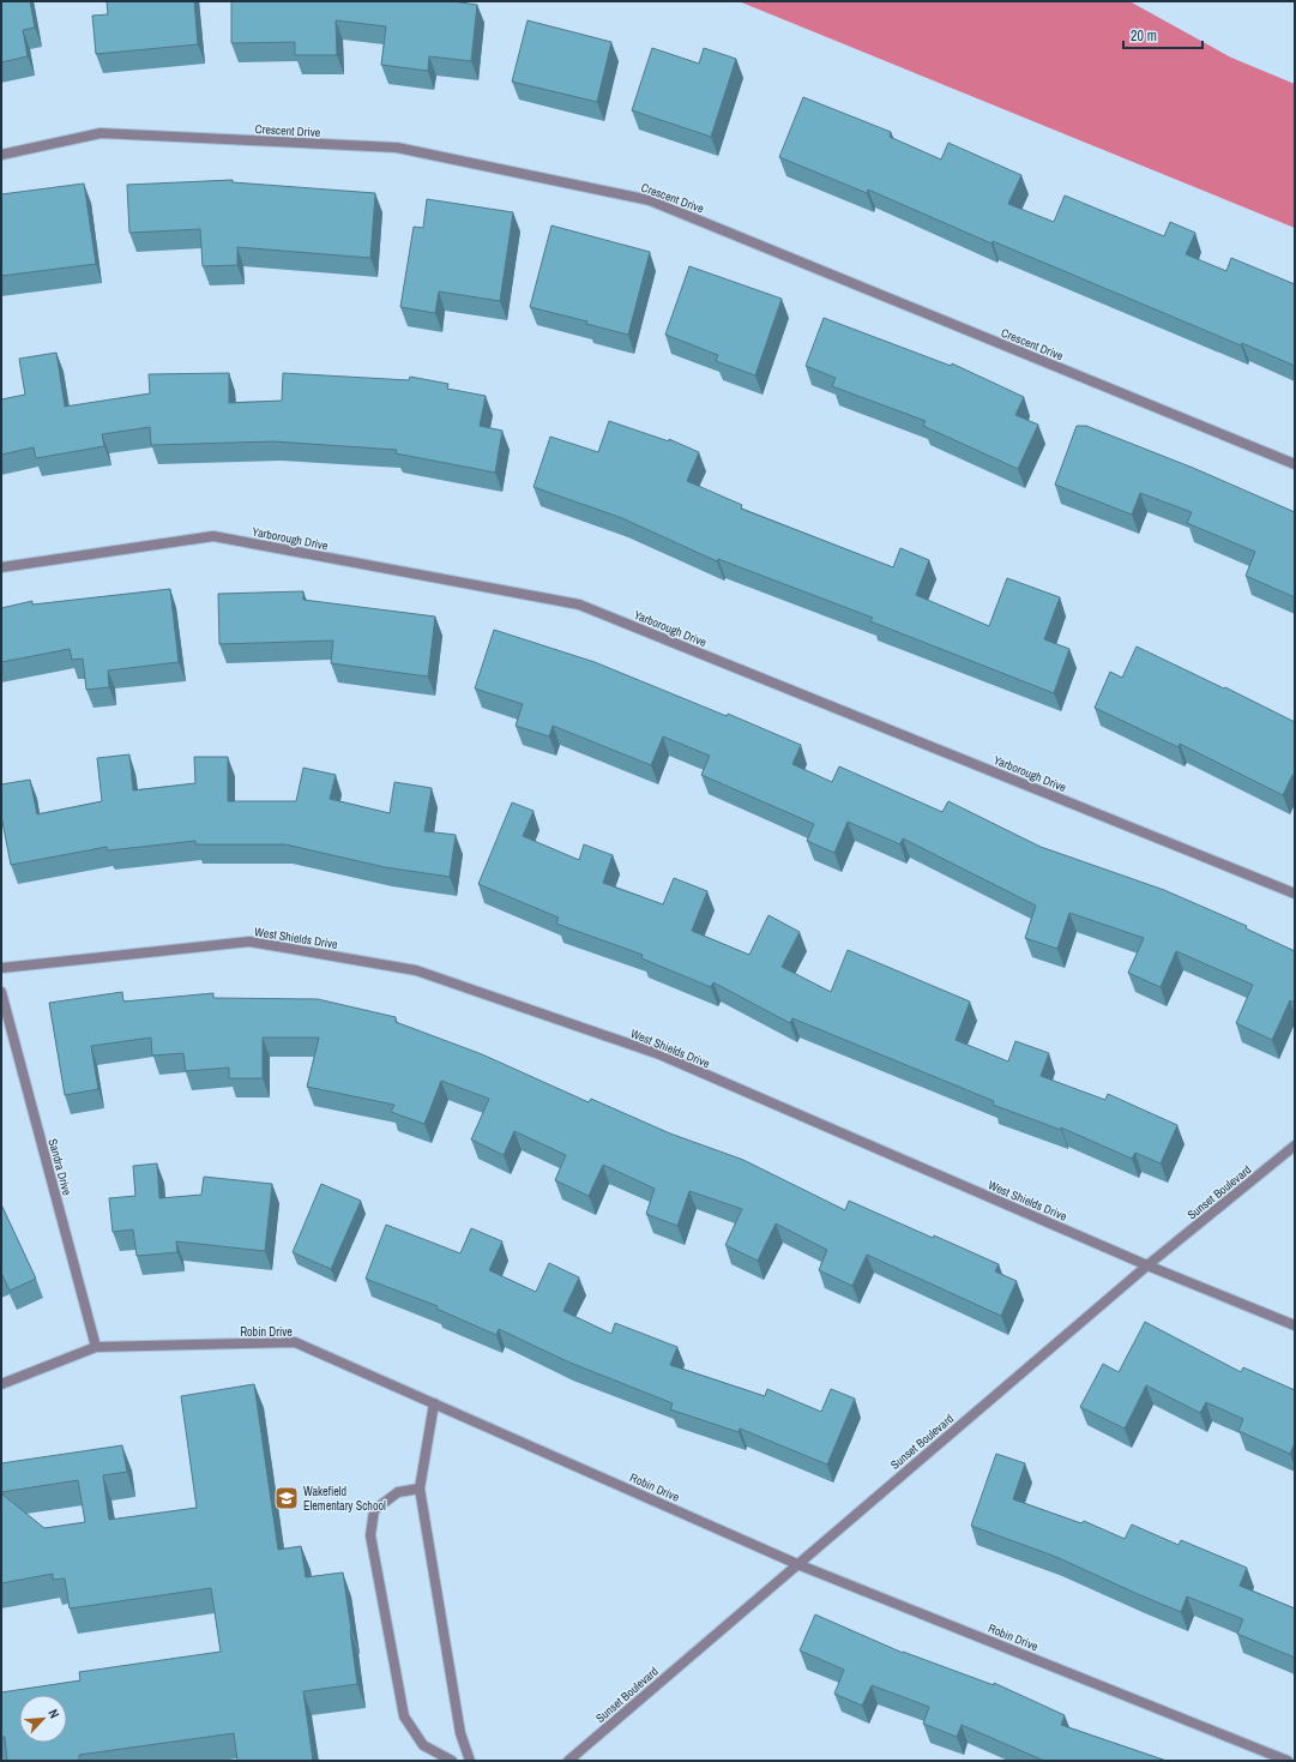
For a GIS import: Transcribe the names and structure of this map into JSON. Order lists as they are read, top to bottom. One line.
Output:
{"streets":{"street":["Crescent Drive","Yarborough Drive","West Shields Drive","Sandra Drive","Sunset Boulevard","Robin Drive"]},"crossings":[["West Shields Drive","Sunset Boulevard"],["Sandra Drive","Robin Drive"],["Sunset Boulevard","Robin Drive"]],"places":{"school or university":["Wakefield Elementary School"]},"scale_bar":"20 m","north":"top right"}
